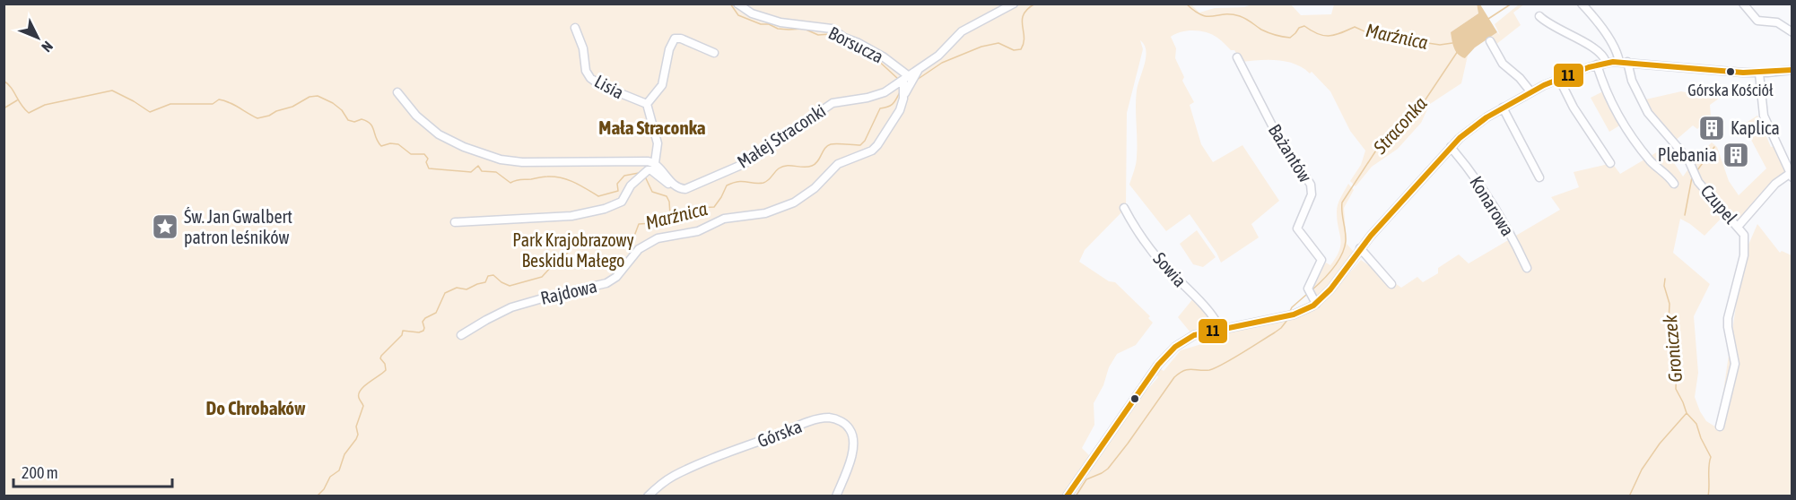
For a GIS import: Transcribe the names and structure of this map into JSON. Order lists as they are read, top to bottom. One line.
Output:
{"streets":{"street":["Borsucza","Lisia","Małej Straconki","Bażantów","Czupel","Konarowa","Sowia","Rajdowa","Górska"]},"crossings":[["Borsucza","Małej Straconki"],["Borsucza","Rajdowa"],["Małej Straconki","Rajdowa"]],"districts":["Mała Straconka","Do Chrobaków"],"water":["Marźnica","Straconka","Groniczek"],"parks":["Park Krajobrazowy Beskidu Małego"],"places":{"other":["Górska Kościół"],"building":["Kaplica","Plebania"],"place":["Św. Jan Gwalbert patron leśników"]},"lines":["transit line 11"],"scale_bar":"200 m","north":"bottom right"}
